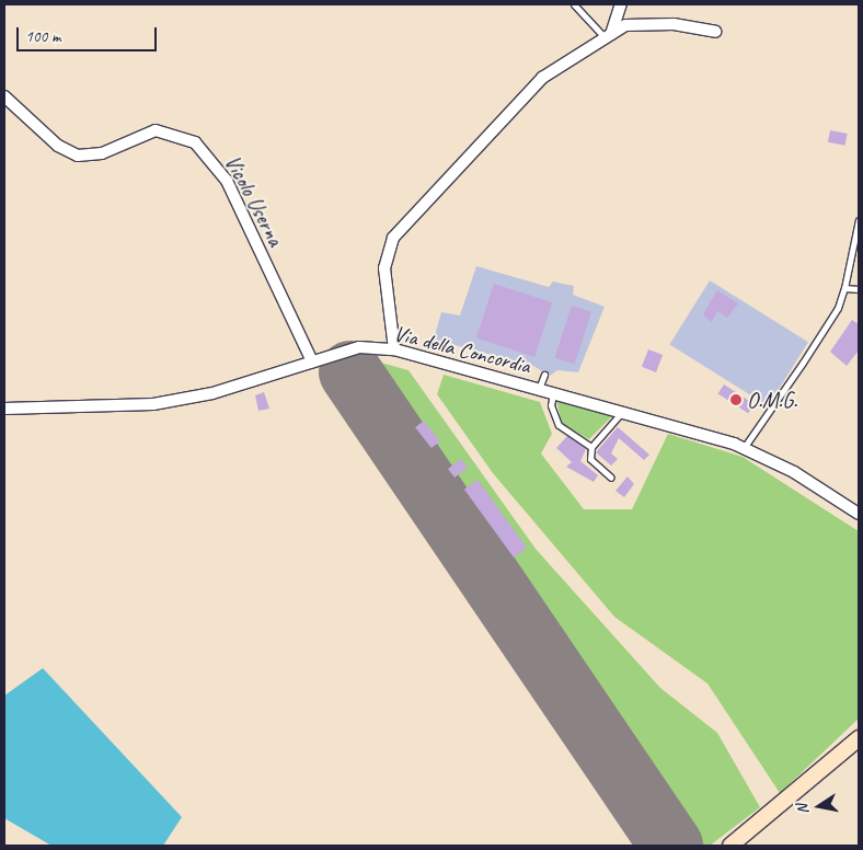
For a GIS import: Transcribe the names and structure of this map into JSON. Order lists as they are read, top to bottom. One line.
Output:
{"streets":{"street":["Vicolo Userna","Via della Concordia"]},"crossings":[["Vicolo Userna","Via della Concordia"]],"places":["O.M.G."],"scale_bar":"100 m","north":"left"}
